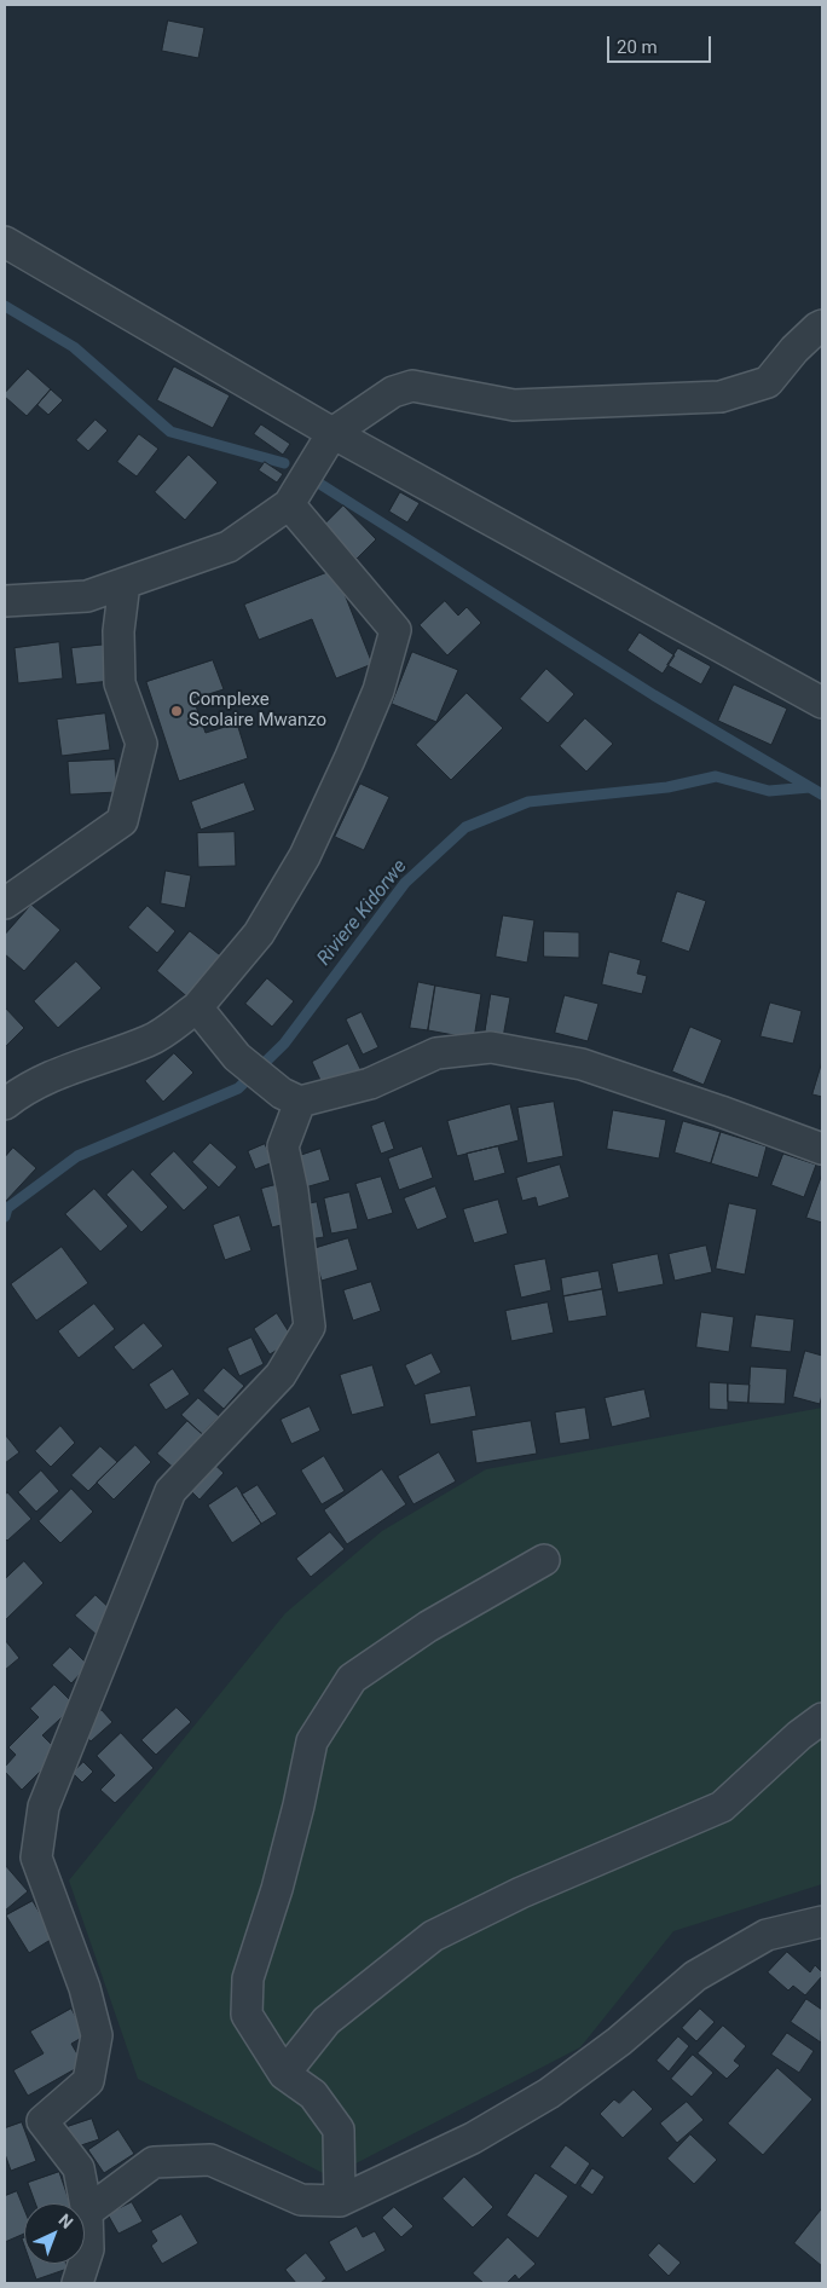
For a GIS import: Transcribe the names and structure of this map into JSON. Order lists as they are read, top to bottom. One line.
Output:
{"water":["Riviere Kidorwe"],"places":["Complexe Scolaire Mwanzo"],"scale_bar":"20 m","north":"top right"}
